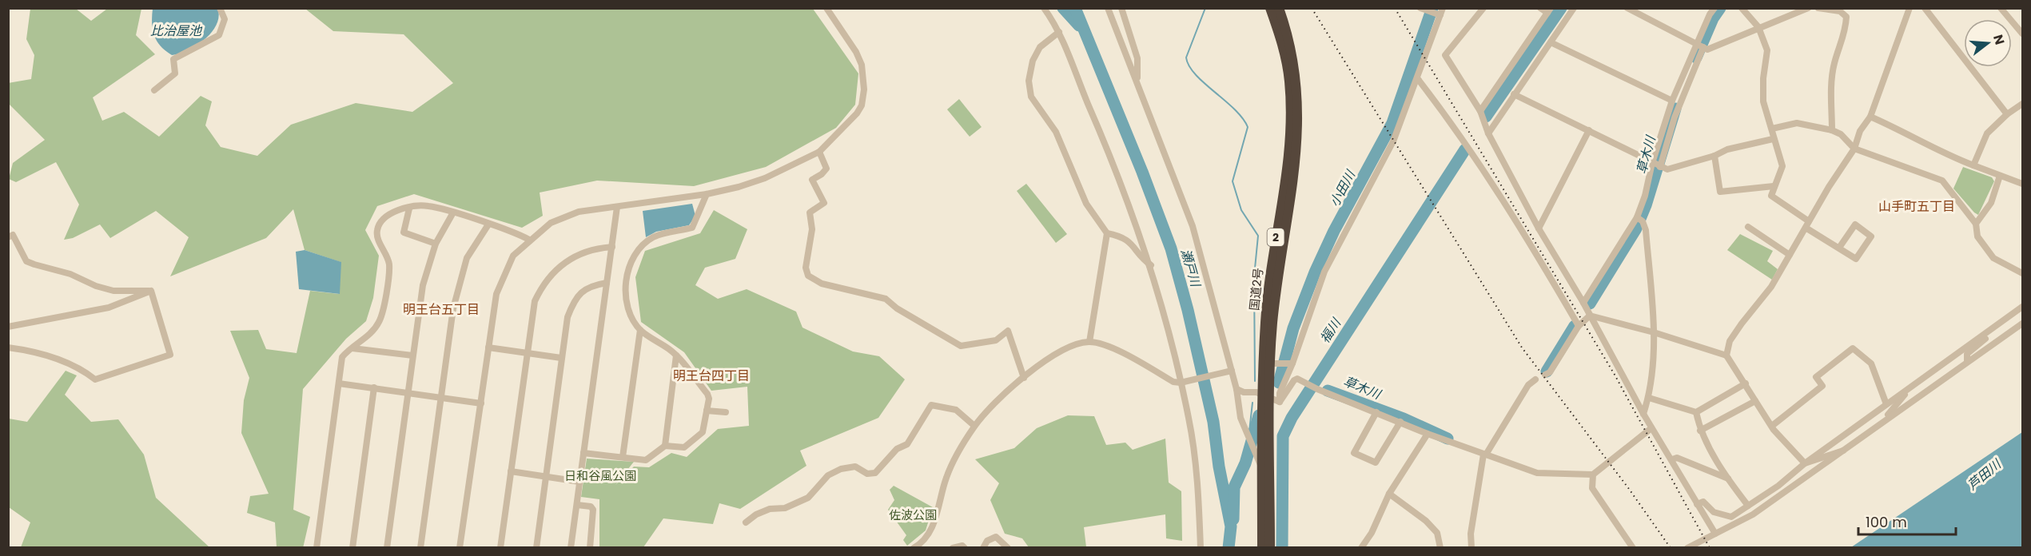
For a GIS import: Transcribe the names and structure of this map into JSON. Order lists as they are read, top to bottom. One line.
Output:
{"streets":{"highway":["2","国道2号"]},"districts":["山手町五丁目","明王台五丁目","明王台四丁目"],"water":["比治屋池","草木川","小田川","瀬戸川","福川","芦田川"],"parks":["日和谷風公園","佐波公園"],"scale_bar":"100 m","north":"right"}
